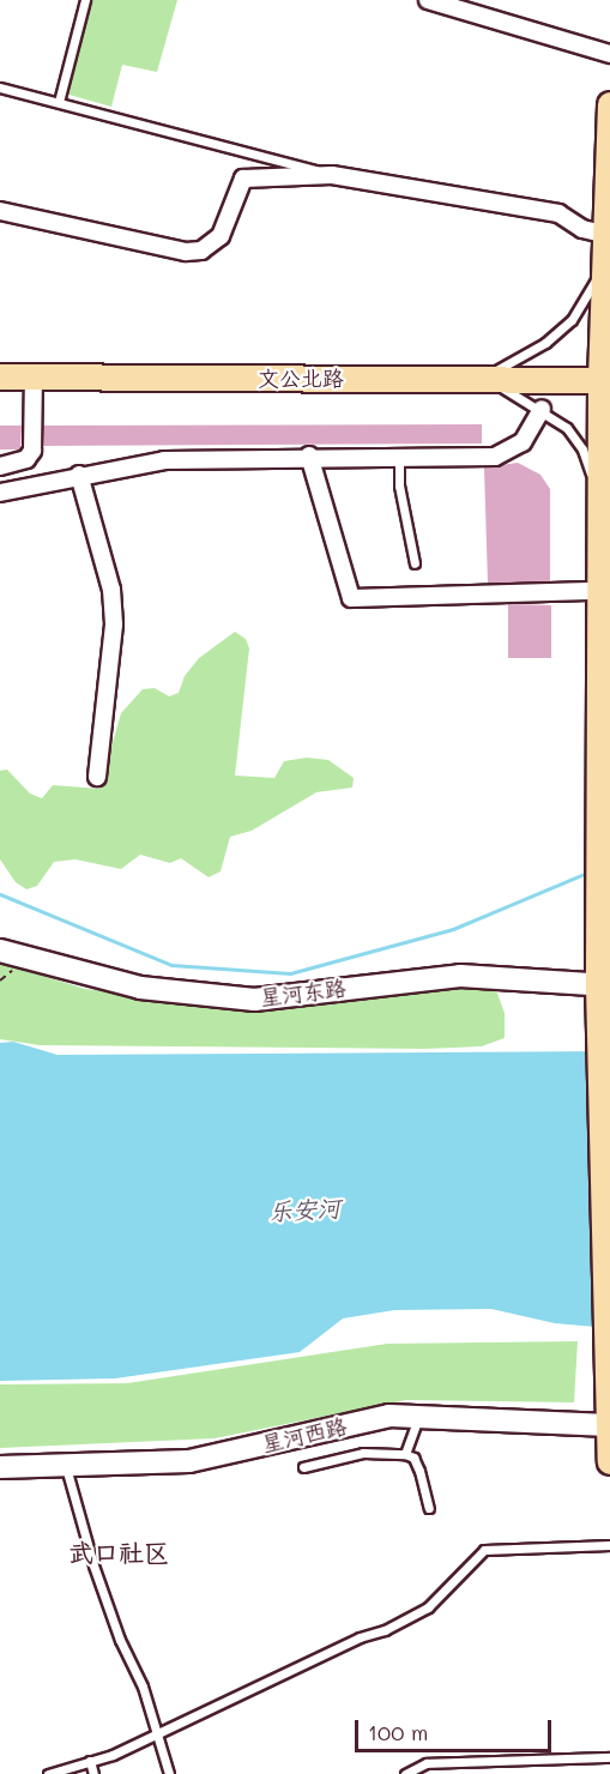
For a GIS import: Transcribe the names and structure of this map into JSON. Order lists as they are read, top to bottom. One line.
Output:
{"streets":{"main road":["文公北路"],"street":["星河东路","星河西路"]},"districts":["武口社区"],"water":["乐安河"],"scale_bar":"100 m"}
